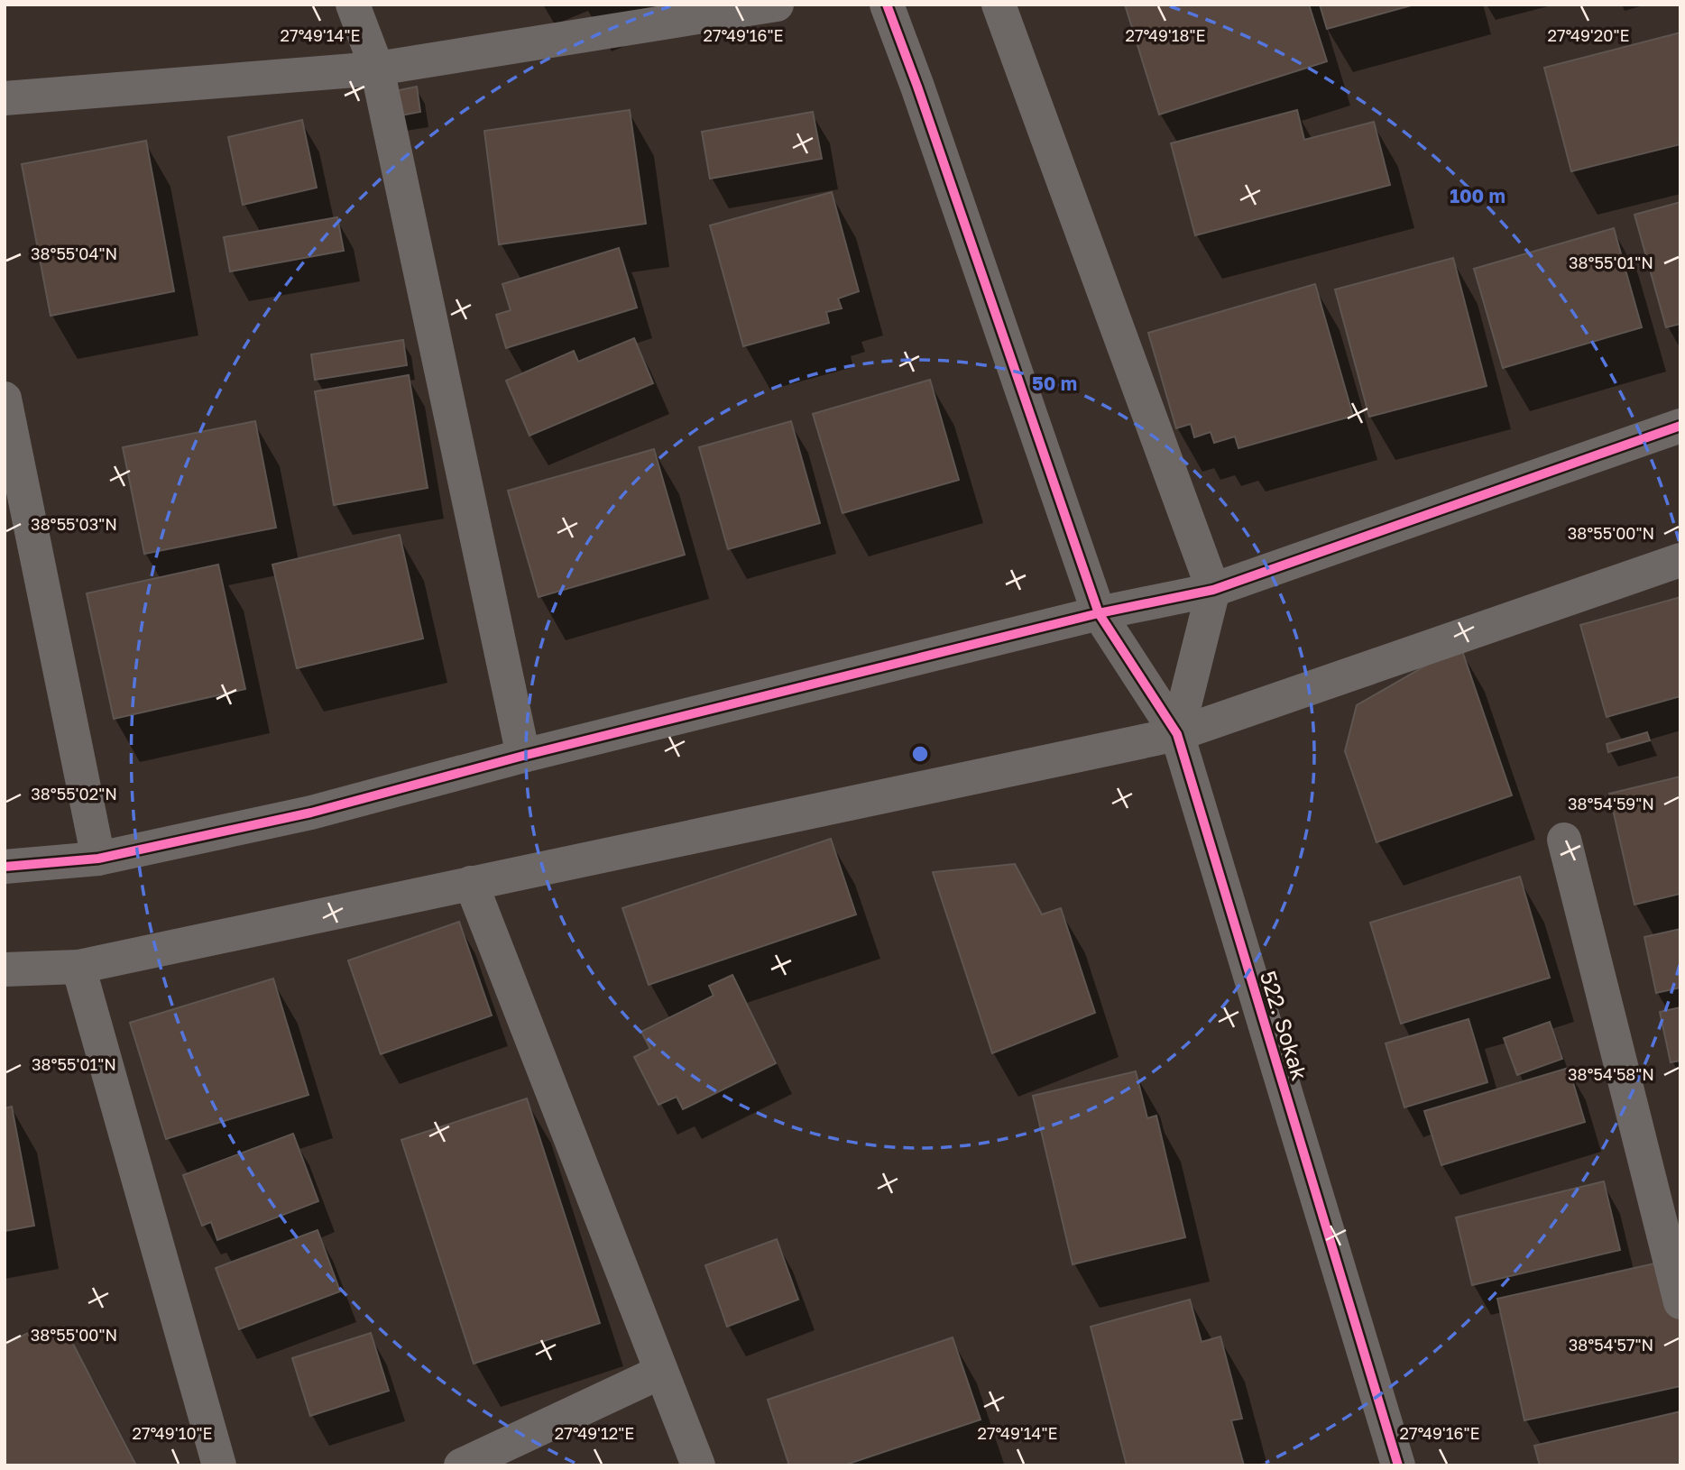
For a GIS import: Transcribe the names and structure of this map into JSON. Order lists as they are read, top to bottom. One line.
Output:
{"streets":{"street":["522. Sokak"]},"coordinates":["27°49'14\"E","27°49'16\"E","27°49'18\"E","27°49'20\"E","38°55'04\"N","38°55'01\"N","38°55'03\"N","38°55'00\"N","38°55'02\"N","38°54'59\"N","38°54'58\"N","38°54'57\"N","27°49'10\"E","27°49'12\"E"],"rings":["100 m","50 m"]}
